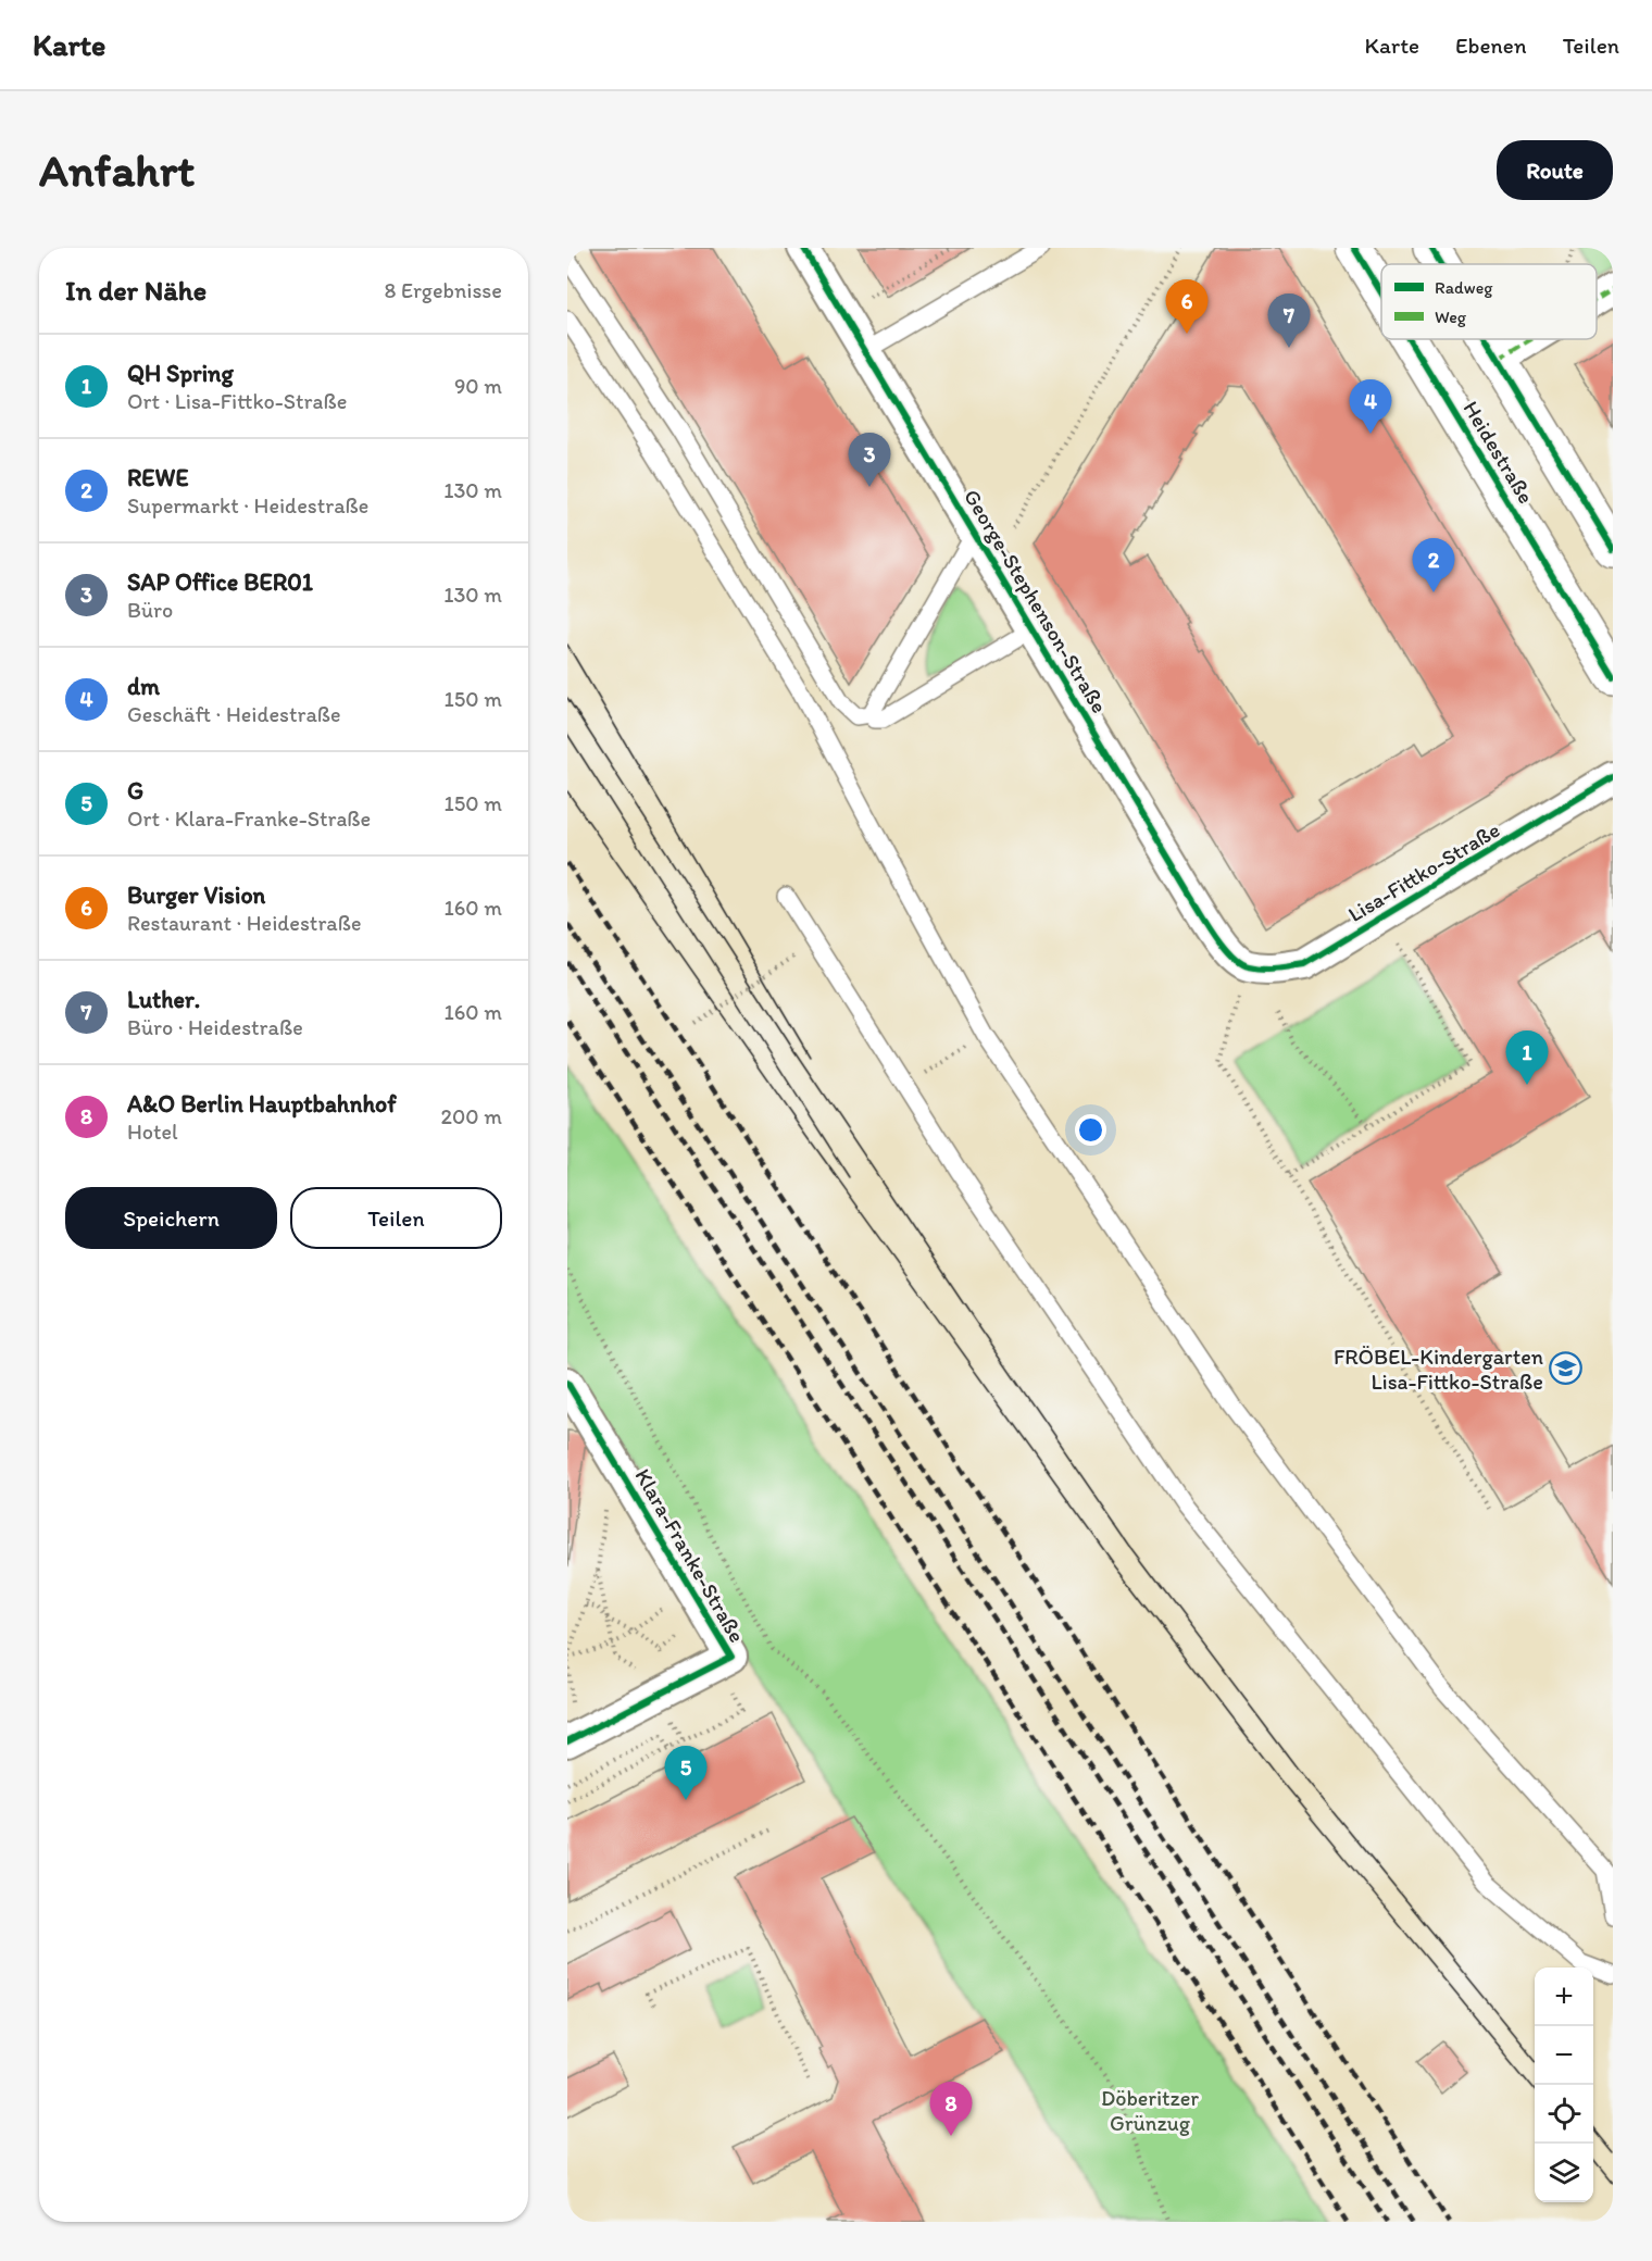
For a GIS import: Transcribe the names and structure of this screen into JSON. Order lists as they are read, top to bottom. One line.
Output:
{"streets":{"main road":["Heidestraße"],"street":["George-Stephenson-Straße","Lisa-Fittko-Straße","Klara-Franke-Straße"]},"crossings":[["George-Stephenson-Straße","Lisa-Fittko-Straße"]],"parks":["Döberitzer Grünzug"],"places":{"school or university":["FRÖBEL-Kindergarten Lisa-Fittko-Straße"]},"legend":["Radweg","Weg"],"page":{"header":"Karte","nav":["Karte","Ebenen","Teilen"],"buttons":["Route",["Speichern","Teilen"]],"title":"Anfahrt","heading":["In der Nähe","8 Ergebnisse"],"pins":["6","7","4","3","2","1","5","8"],"list":[{"mark":"1","name":"QH Spring","note":"Ort · Lisa-Fittko-Straße","value":"90 m"},{"mark":"2","name":"REWE","note":"Supermarkt · Heidestraße","value":"130 m"},{"mark":"3","name":"SAP Office BER01","note":"Büro","value":"130 m"},{"mark":"4","name":"dm","note":"Geschäft · Heidestraße","value":"150 m"},{"mark":"5","name":"G","note":"Ort · Klara-Franke-Straße","value":"150 m"},{"mark":"6","name":"Burger Vision","note":"Restaurant · Heidestraße","value":"160 m"},{"mark":"7","name":"Luther.","note":"Büro · Heidestraße","value":"160 m"},{"mark":"8","name":"A&O Berlin Hauptbahnhof","note":"Hotel","value":"200 m"}],"map_buttons":["+","−"]}}
